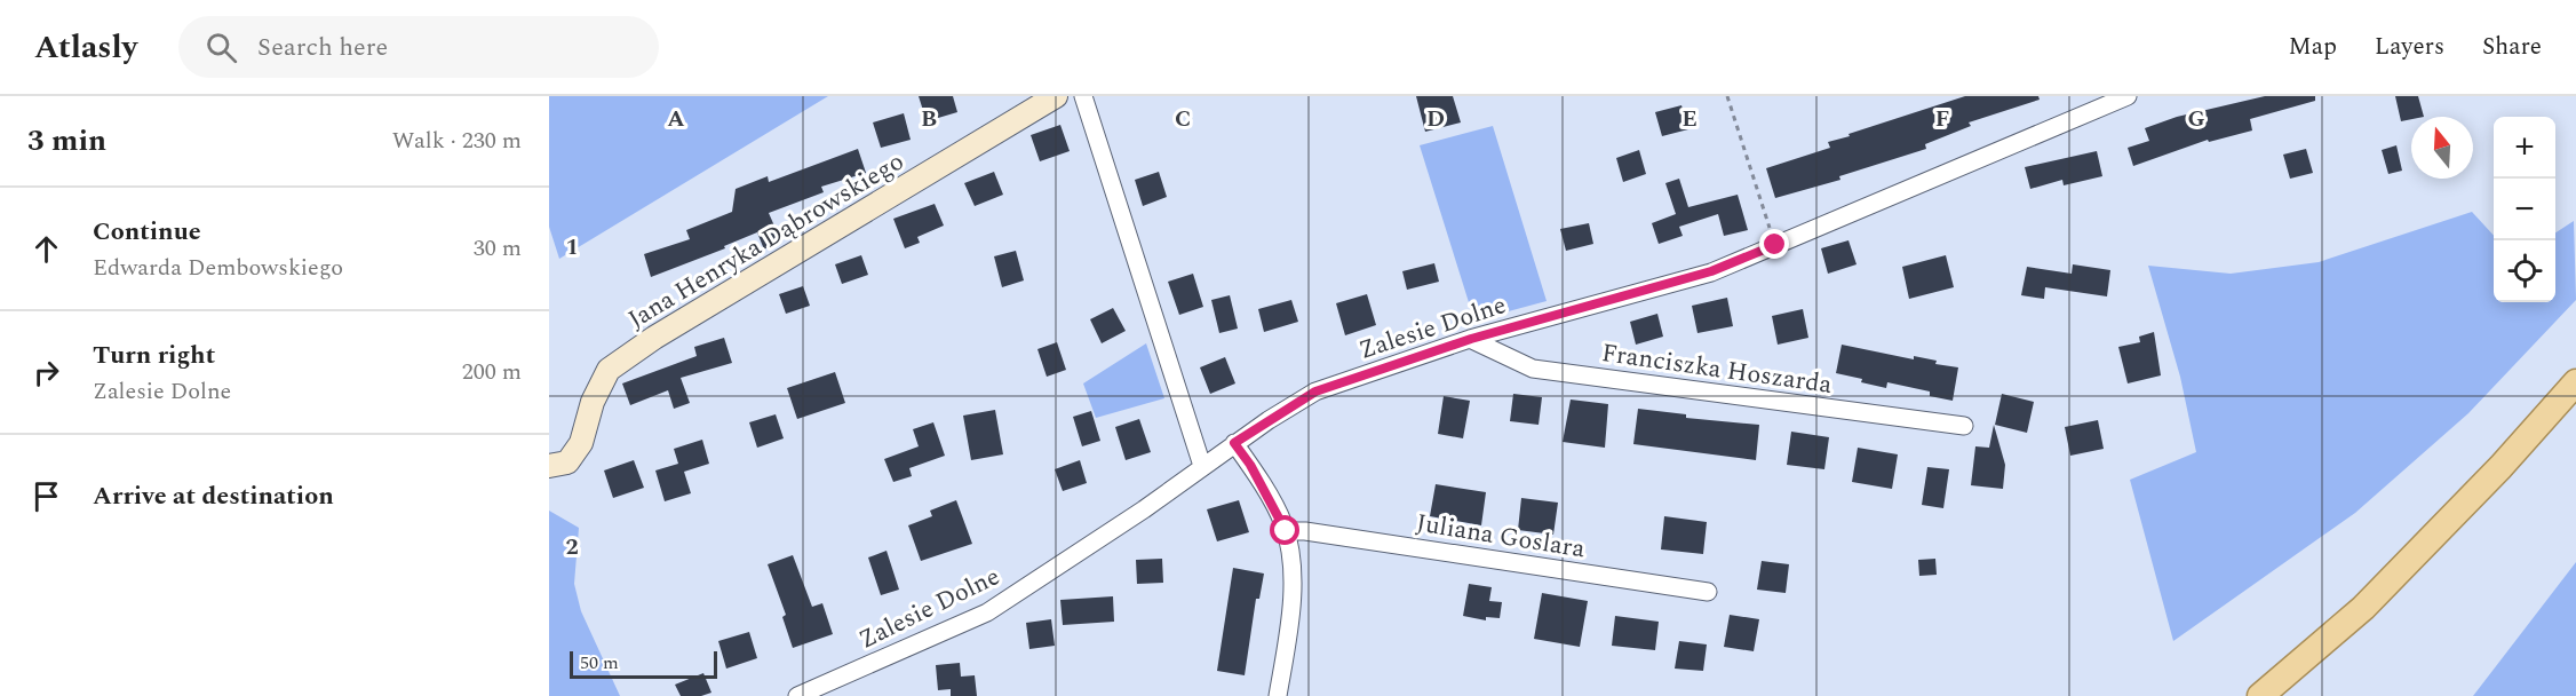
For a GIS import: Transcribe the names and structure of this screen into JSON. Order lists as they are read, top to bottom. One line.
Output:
{"streets":{"street":["Jana Henryka Dąbrowskiego","Zalesie Dolne","Franciszka Hoszarda","Juliana Goslara"]},"crossings":[["Zalesie Dolne","Franciszka Hoszarda"]],"scale_bar":"50 m","north":"top","page":{"header":"Atlasly","search":"Search here","nav":["Map","Layers","Share"],"heading":["3 min","Walk · 230 m"],"map_buttons":["+","−"],"list":[["Continue","Edwarda Dembowskiego","30 m"],["Turn right","Zalesie Dolne","200 m"],"Arrive at destination"],"scale":"50 m"},"grid":{"columns":["A","B","C","D","E","F","G"],"rows":["1","2"]}}
